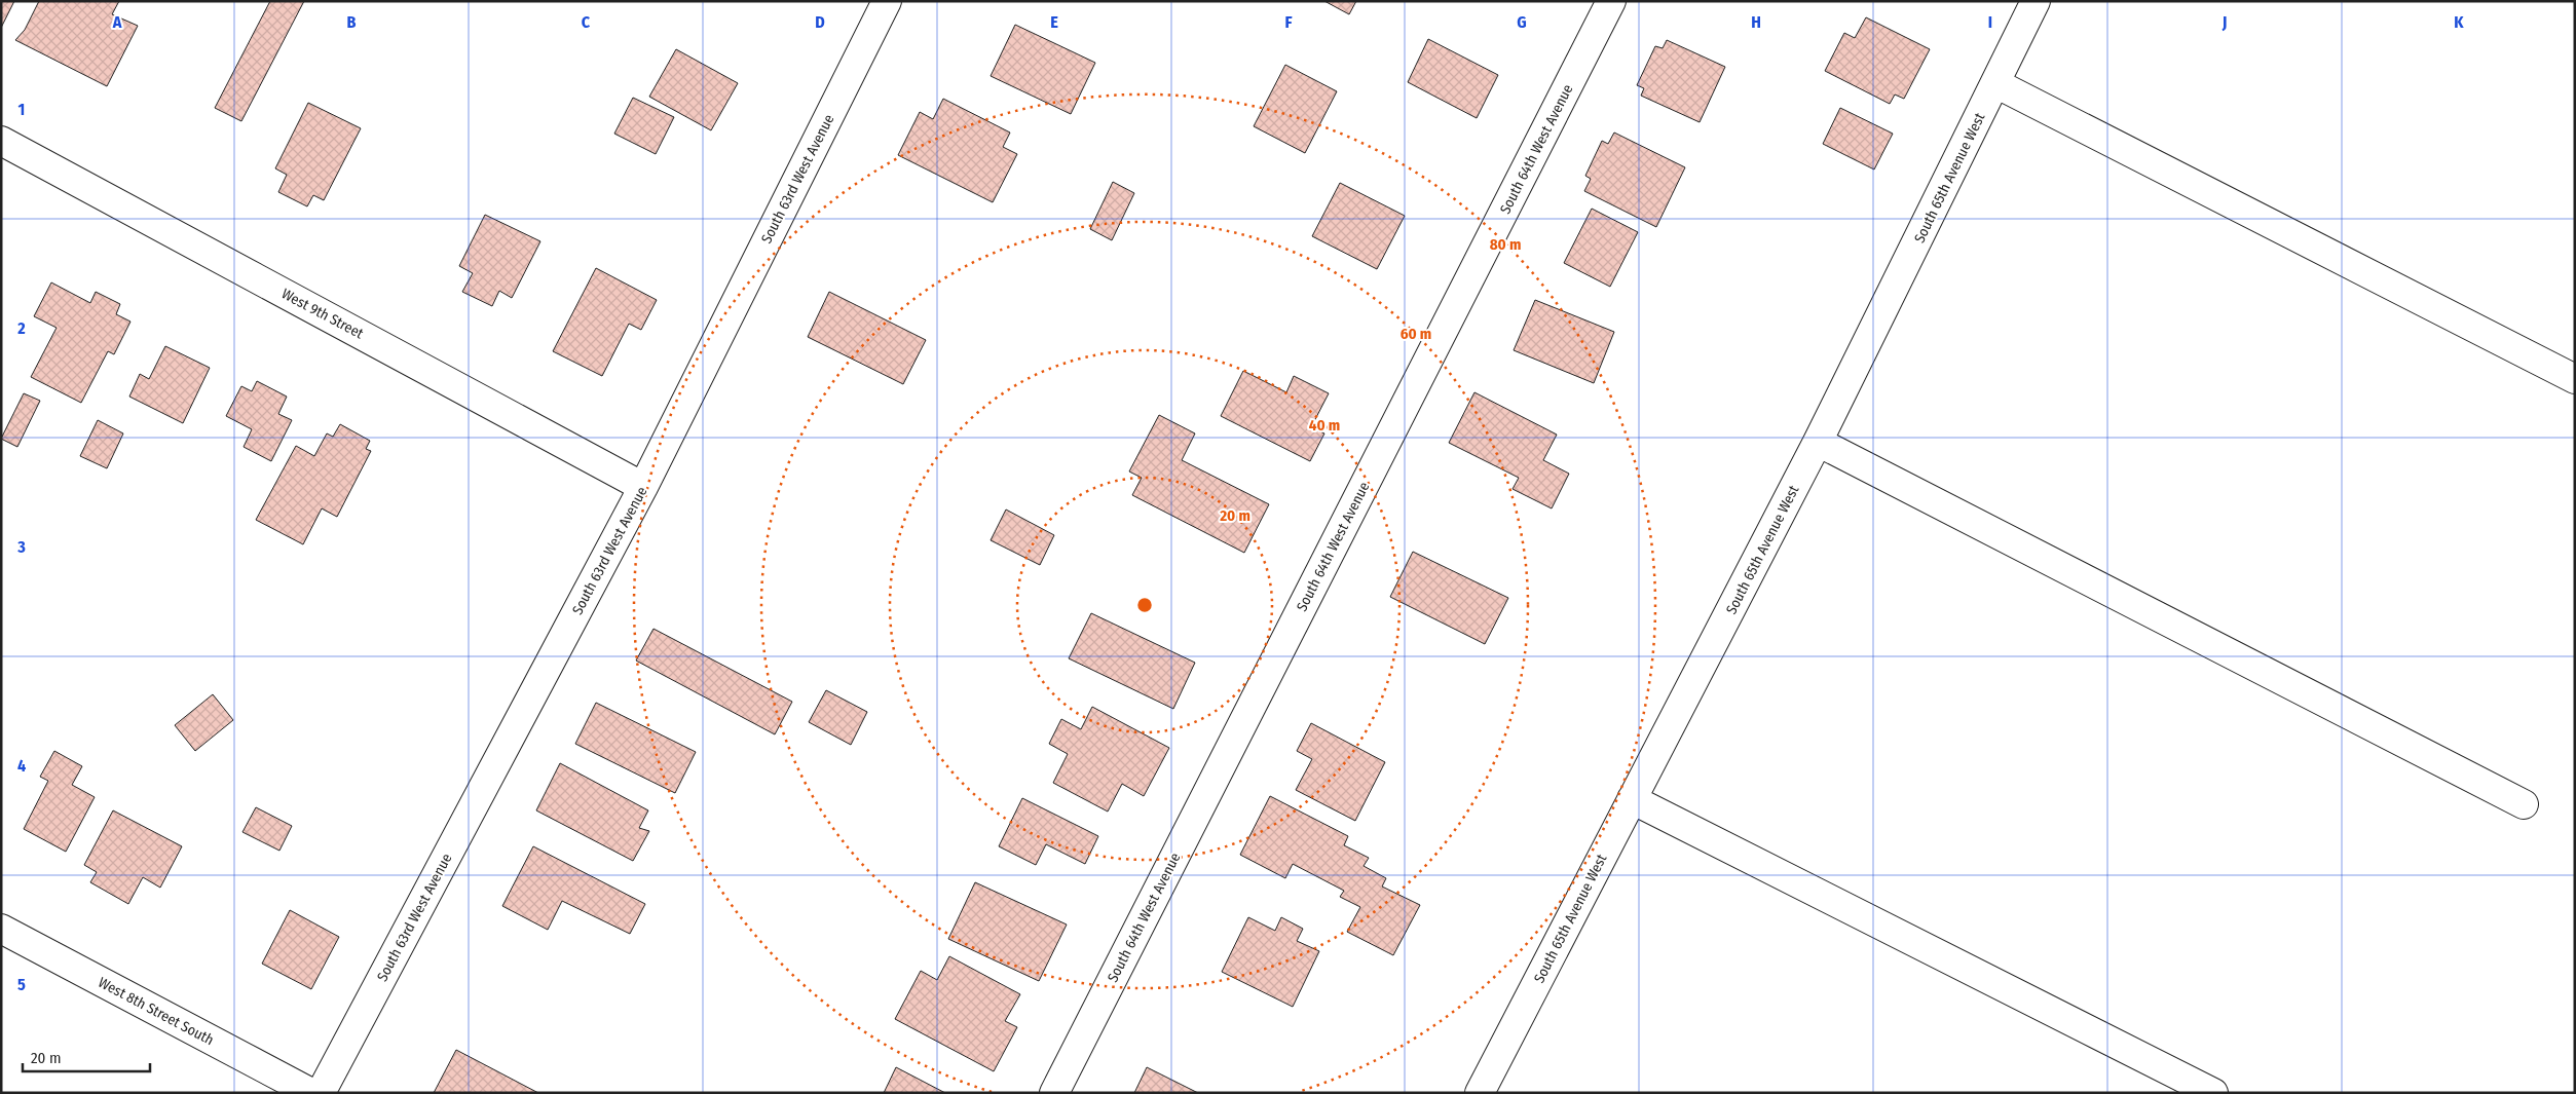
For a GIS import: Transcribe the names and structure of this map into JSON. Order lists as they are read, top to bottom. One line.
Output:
{"streets":{"street":["South 64th West Avenue","South 65th Avenue West","South 63rd West Avenue","West 9th Street","West 8th Street South"]},"crossings":[["South 63rd West Avenue","West 9th Street"]],"scale_bar":"20 m","grid":{"columns":["A","B","C","D","E","F","G","H","I","J","K"],"rows":["1","2","3","4","5"]},"rings":["80 m","60 m","40 m","20 m"]}
